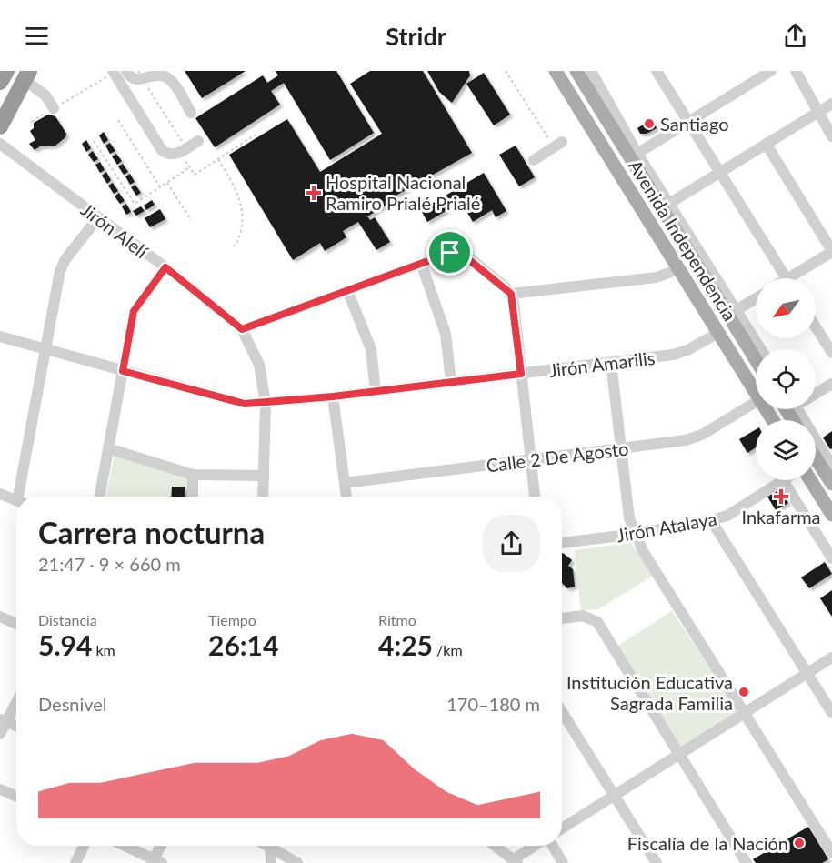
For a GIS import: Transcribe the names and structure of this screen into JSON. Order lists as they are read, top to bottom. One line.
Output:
{"streets":{"main road":["Avenida Independencia"],"street":["Jirón Alelí","Jirón Amarilis","Calle 2 De Agosto","Jirón Atalaya"]},"crossings":[["Jirón Alelí","Jirón Amarilis"],["Avenida Independencia","Jirón Amarilis"]],"places":{"other":["Santiago","Institución Educativa Sagrada Familia","Fiscalía de la Nación"],"health":["Hospital Nacional Ramiro Prialé Prialé","Inkafarma"]},"north":"bottom left","page":{"header":"Stridr","heading":["Carrera nocturna","21:47 · 9 × 660 m"],"stats":[["Distancia","5.94 km"],["Tiempo","26:14"],["Ritmo","4:25 /km"]],"chart":["Desnivel","170–180 m"]}}
